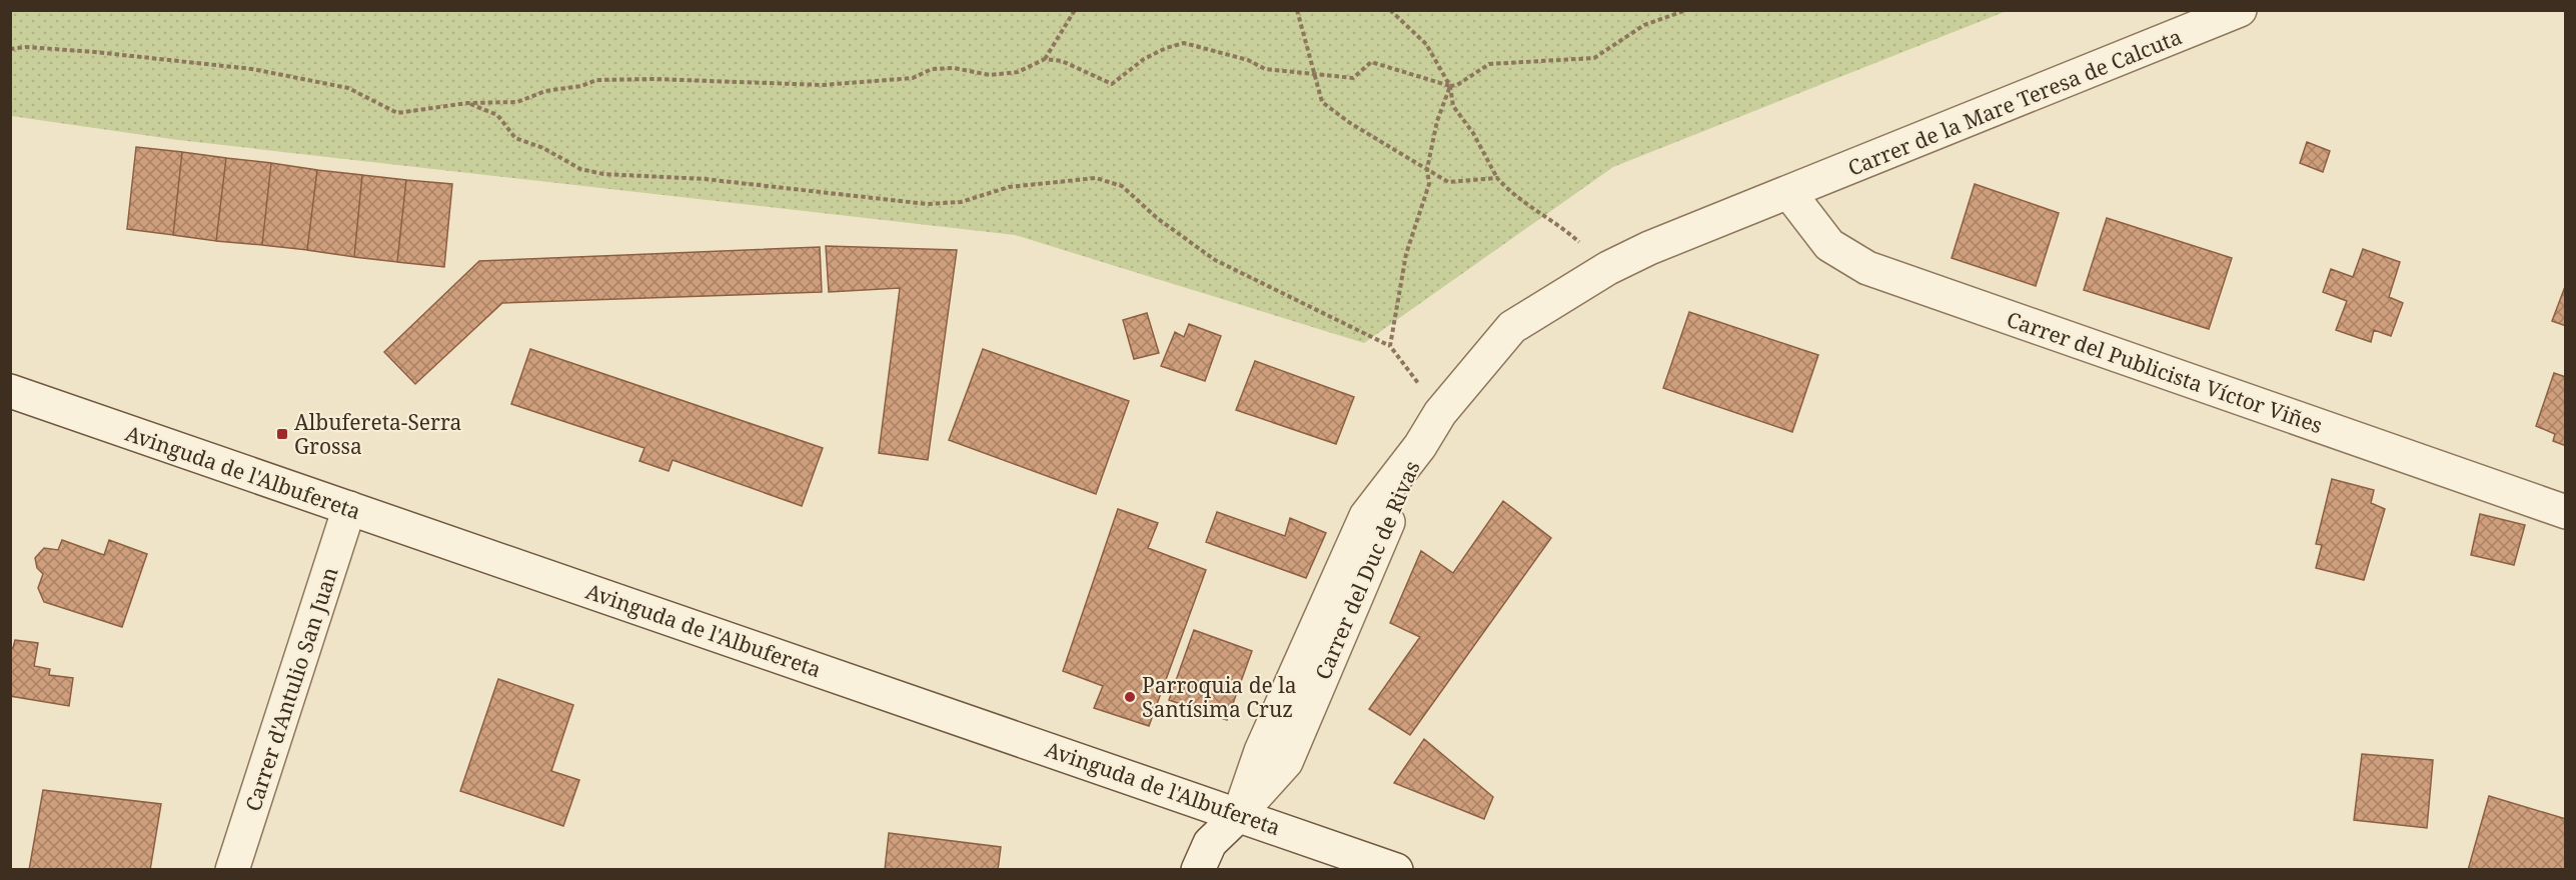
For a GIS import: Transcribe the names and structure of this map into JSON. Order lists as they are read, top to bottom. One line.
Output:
{"streets":{"street":["Carrer de la Mare Teresa de Calcuta","Carrer del Publicista Víctor Viñes","Avinguda de l'Albufereta","Carrer del Duc de Rivas","Carrer d'Antulio San Juan"]},"crossings":[["Carrer de la Mare Teresa de Calcuta","Carrer del Publicista Víctor Viñes"],["Carrer de la Mare Teresa de Calcuta","Carrer del Duc de Rivas"],["Carrer del Publicista Víctor Viñes","Carrer del Duc de Rivas"],["Avinguda de l'Albufereta","Carrer del Duc de Rivas"],["Avinguda de l'Albufereta","Carrer d'Antulio San Juan"]],"places":{"transit":["Albufereta-Serra Grossa"],"other":["Parroquia de la Santísima Cruz"]}}
